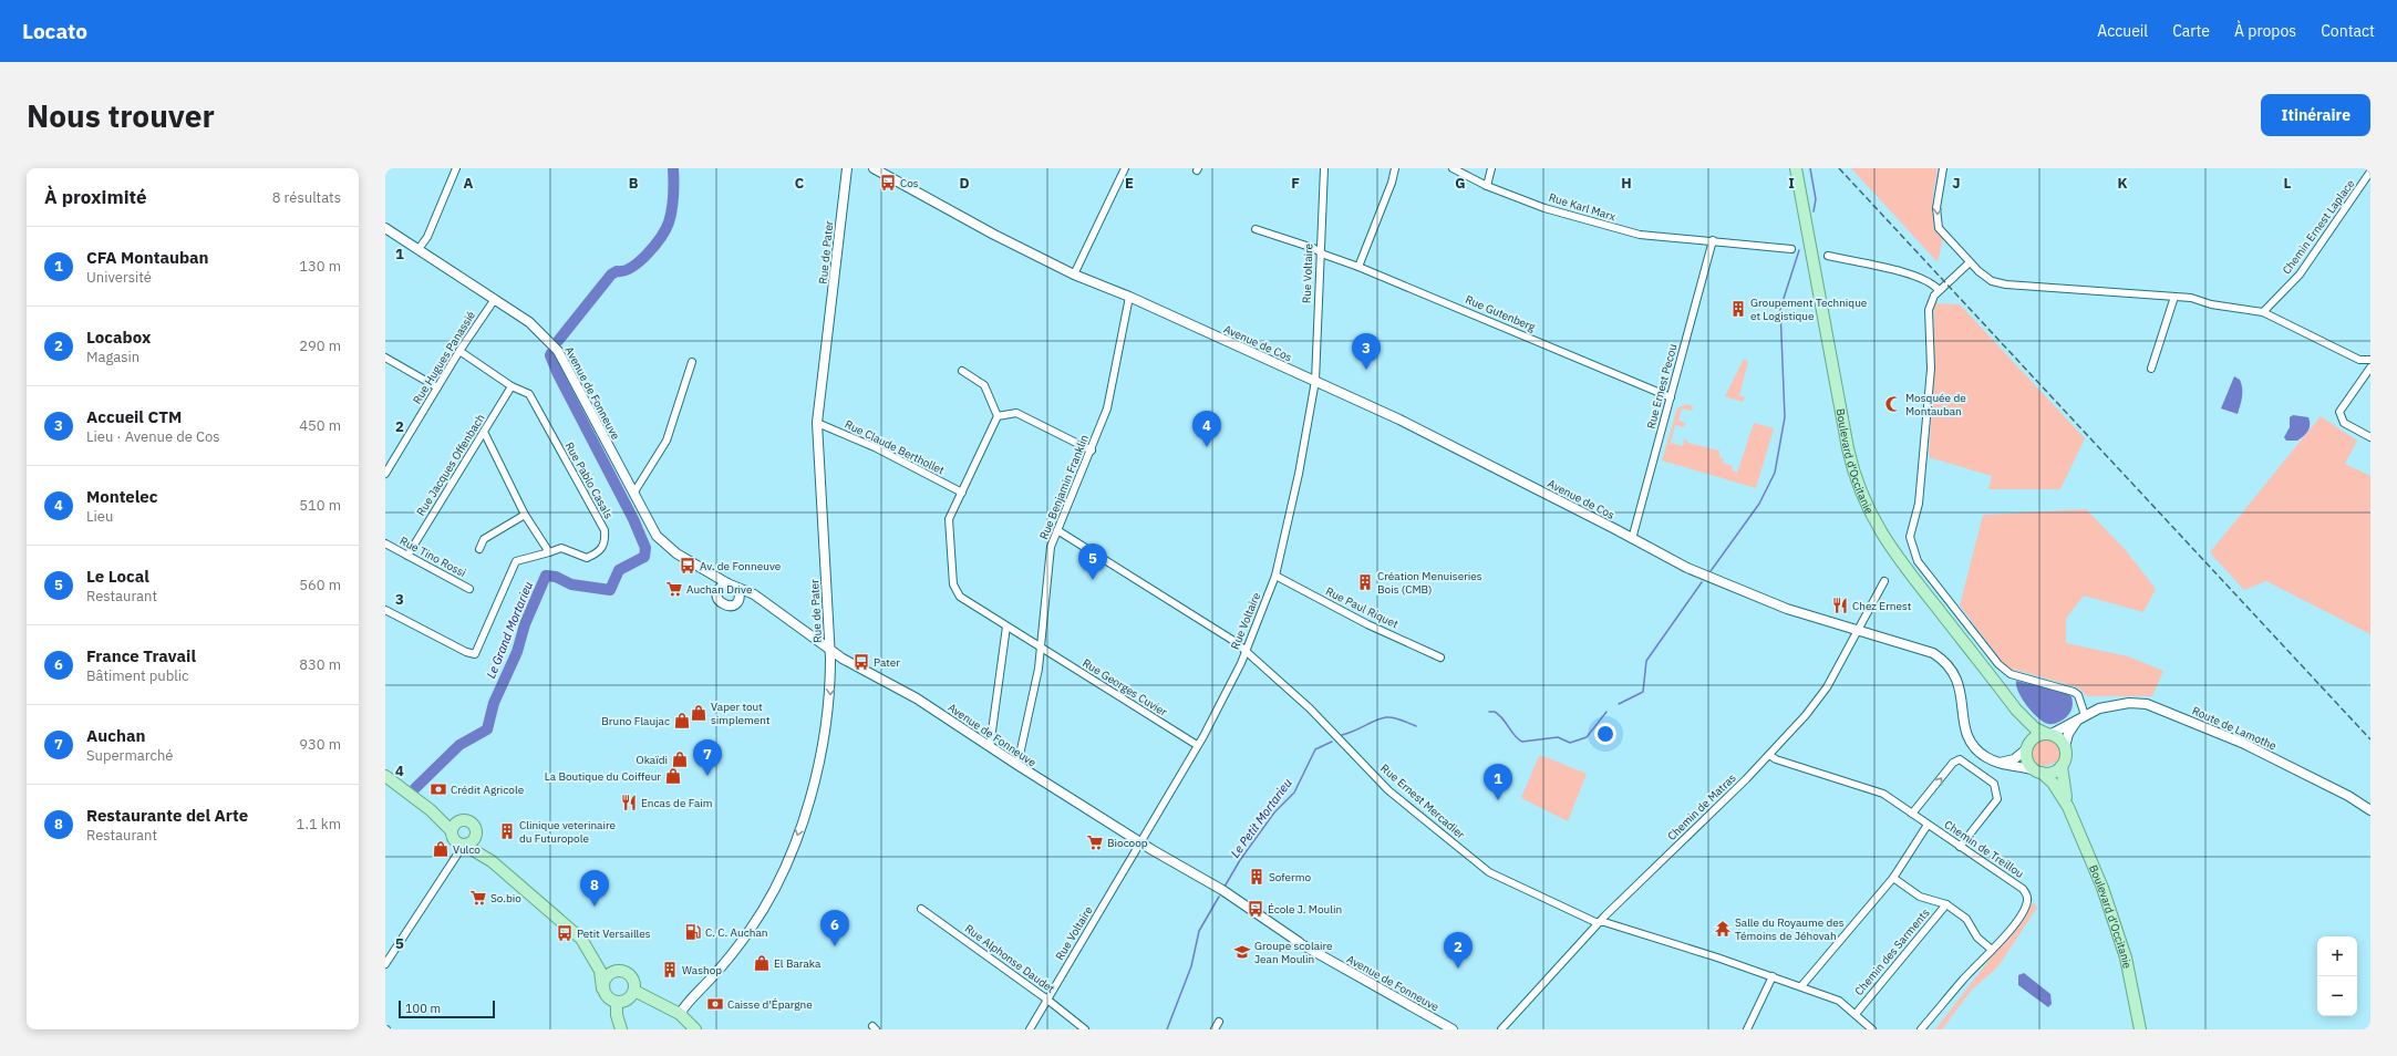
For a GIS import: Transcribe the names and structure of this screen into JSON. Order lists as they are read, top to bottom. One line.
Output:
{"streets":{"main road":["Boulevard d'Occitanie"],"street":["Rue Karl Marx","Chemin Ernest Laplace","Rue de Pater","Rue Voltaire","Rue Gutenberg","Avenue de Cos","Rue Hugues Panassié","Rue Ernest Pecou","Avenue de Fonneuve","Rue Claude Berthollet","Rue Jacques Offenbach","Rue Pablo Casals","Rue Benjamin Franklin","Rue Tino Rossi","Rue Paul Riquet","Rue Georges Cuvier","Route de Lamothe","Rue Ernest Mercadier","Chemin de Matras","Chemin de Treillou","Chemin des Sarments","Rue Alphonse Daudet"]},"crossings":[["Rue Karl Marx","Rue Ernest Pecou"],["Rue de Pater","Avenue de Fonneuve"],["Rue de Pater","Rue Claude Berthollet"],["Rue Voltaire","Rue Gutenberg"],["Rue Voltaire","Avenue de Cos"],["Rue Voltaire","Avenue de Fonneuve"],["Rue Voltaire","Rue Paul Riquet"],["Rue Voltaire","Rue Georges Cuvier"],["Rue Voltaire","Rue Ernest Mercadier"],["Rue Voltaire","Rue Alphonse Daudet"],["Rue Gutenberg","Rue Ernest Pecou"],["Avenue de Cos","Rue Ernest Pecou"],["Avenue de Cos","Rue Benjamin Franklin"],["Avenue de Cos","Chemin de Matras"],["Rue Hugues Panassié","Avenue de Fonneuve"],["Rue Hugues Panassié","Rue Pablo Casals"],["Avenue de Fonneuve","Rue Benjamin Franklin"],["Rue Claude Berthollet","Rue Georges Cuvier"],["Boulevard d'Occitanie","Route de Lamothe"],["Rue Jacques Offenbach","Rue Pablo Casals"],["Rue Jacques Offenbach","Rue Tino Rossi"],["Rue Benjamin Franklin","Rue Georges Cuvier"],["Rue Benjamin Franklin","Rue Ernest Mercadier"],["Rue Ernest Mercadier","Chemin de Matras"],["Rue Ernest Mercadier","Chemin des Sarments"],["Chemin de Matras","Chemin de Treillou"]],"one_way":["Rue de Pater"],"water":["Le Grand Mortarieu","Le Petit Mortarieu"],"places":{"bus stop":["Cos","Av. de Fonneuve","Pater","École J. Moulin","Petit Versailles"],"building":["Groupement Technique et Logistique","Création Menuiseries Bois (CMB)","Clinique veterinaire du Futuropole","Sofermo","Washop"],"mosque":["Mosquée de Montauban"],"supermarket":["Auchan Drive","Biocoop","So.bio"],"restaurant":["Chez Ernest","Encas de Faim"],"shop":["Vaper tout simplement","Bruno Flaujac","Okaïdi","La Boutique du Coiffeur","Vulco","El Baraka"],"bank":["Crédit Agricole","Caisse d'Épargne"],"temple":["Salle du Royaume des Témoins de Jéhovah"],"fuel station":["C. C. Auchan"],"school or university":["Groupe scolaire Jean Moulin"]},"scale_bar":"100 m","page":{"header":"Locato","nav":["Accueil","Carte","À propos","Contact"],"buttons":"Itinéraire","title":"Nous trouver","heading":["À proximité","8 résultats"],"list":[{"mark":"1","name":"CFA Montauban","note":"Université","value":"130 m"},{"mark":"2","name":"Locabox","note":"Magasin","value":"290 m"},{"mark":"3","name":"Accueil CTM","note":"Lieu · Avenue de Cos","value":"450 m"},{"mark":"4","name":"Montelec","note":"Lieu","value":"510 m"},{"mark":"5","name":"Le Local","note":"Restaurant","value":"560 m"},{"mark":"6","name":"France Travail","note":"Bâtiment public","value":"830 m"},{"mark":"7","name":"Auchan","note":"Supermarché","value":"930 m"},{"mark":"8","name":"Restaurante del Arte","note":"Restaurant","value":"1.1 km"}],"pins":["3","4","5","7","1","8","6","2"],"map_buttons":["+","−"],"scale":"100 m"},"grid":{"columns":["A","B","C","D","E","F","G","H","I","J","K","L"],"rows":["1","2","3","4","5"]}}
